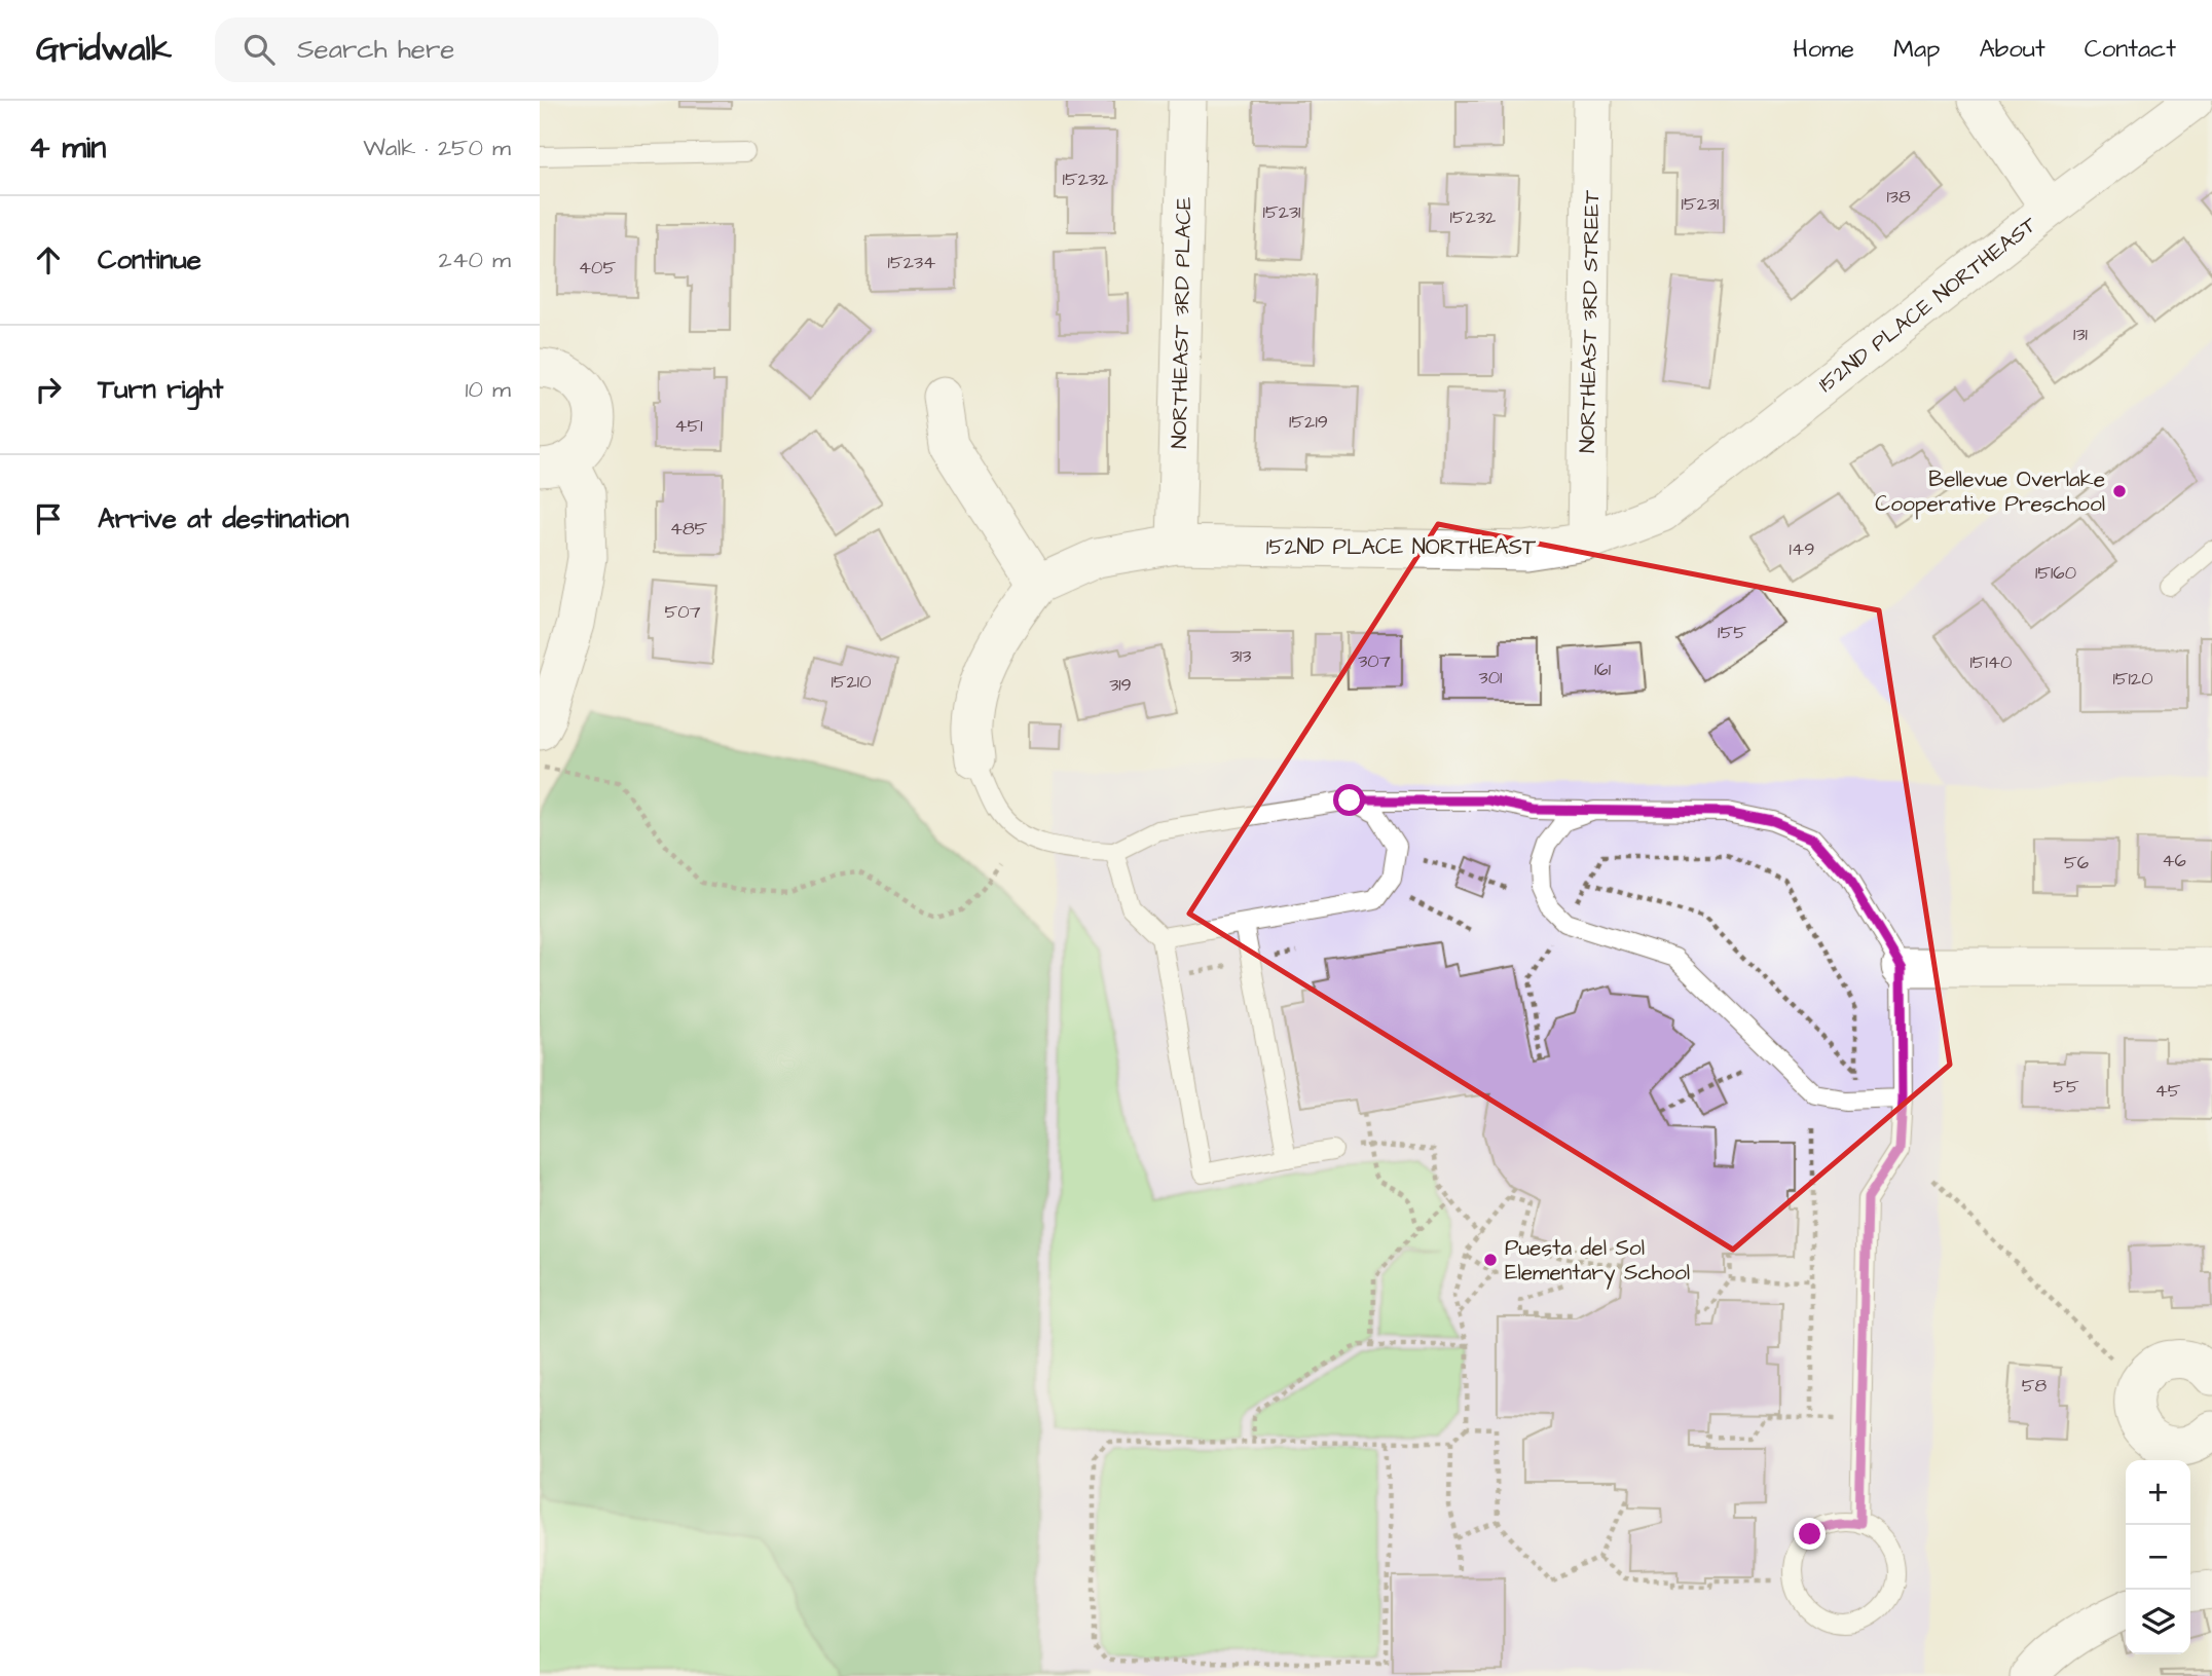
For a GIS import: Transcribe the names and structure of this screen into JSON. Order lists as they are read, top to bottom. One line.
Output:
{"streets":{"street":["152ND PLACE NORTHEAST","NORTHEAST 3RD STREET","NORTHEAST 3RD PLACE"]},"crossings":[["152ND PLACE NORTHEAST","NORTHEAST 3RD STREET"],["152ND PLACE NORTHEAST","NORTHEAST 3RD PLACE"]],"places":["Bellevue Overlake Cooperative Preschool","Puesta del Sol Elementary School"],"house_numbers":["15232","138","15231","15231","15232","15234","405","131","15219","451","485","149","15160","507","155","313","307","15140","161","301","15120","15210","319","46","56","55","45","58"],"page":{"header":"Gridwalk","search":"Search here","nav":["Home","Map","About","Contact"],"heading":["4 min","Walk · 250 m"],"list":[["Continue","240 m"],["Turn right","10 m"],"Arrive at destination"],"map_buttons":["+","−"]}}
